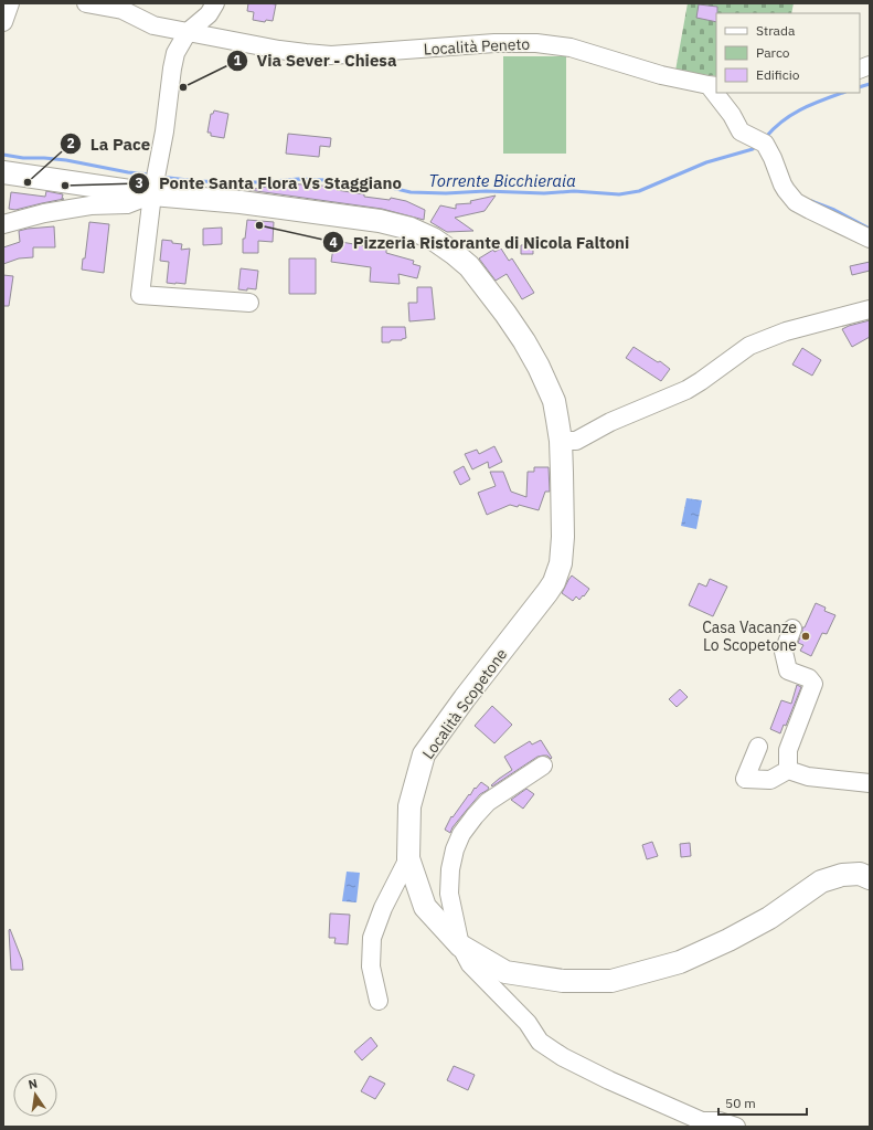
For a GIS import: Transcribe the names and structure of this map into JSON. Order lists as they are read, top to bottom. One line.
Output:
{"streets":{"main road":["Località Scopetone"],"street":["Località Peneto"]},"water":["Torrente Bicchieraia"],"places":["Via Sever - Chiesa","La Pace","Ponte Santa Flora Vs Staggiano","Pizzeria Ristorante di Nicola Faltoni","Casa Vacanze Lo Scopetone"],"legend":["Strada","Parco","Edificio"],"scale_bar":"50 m","north":"top"}
